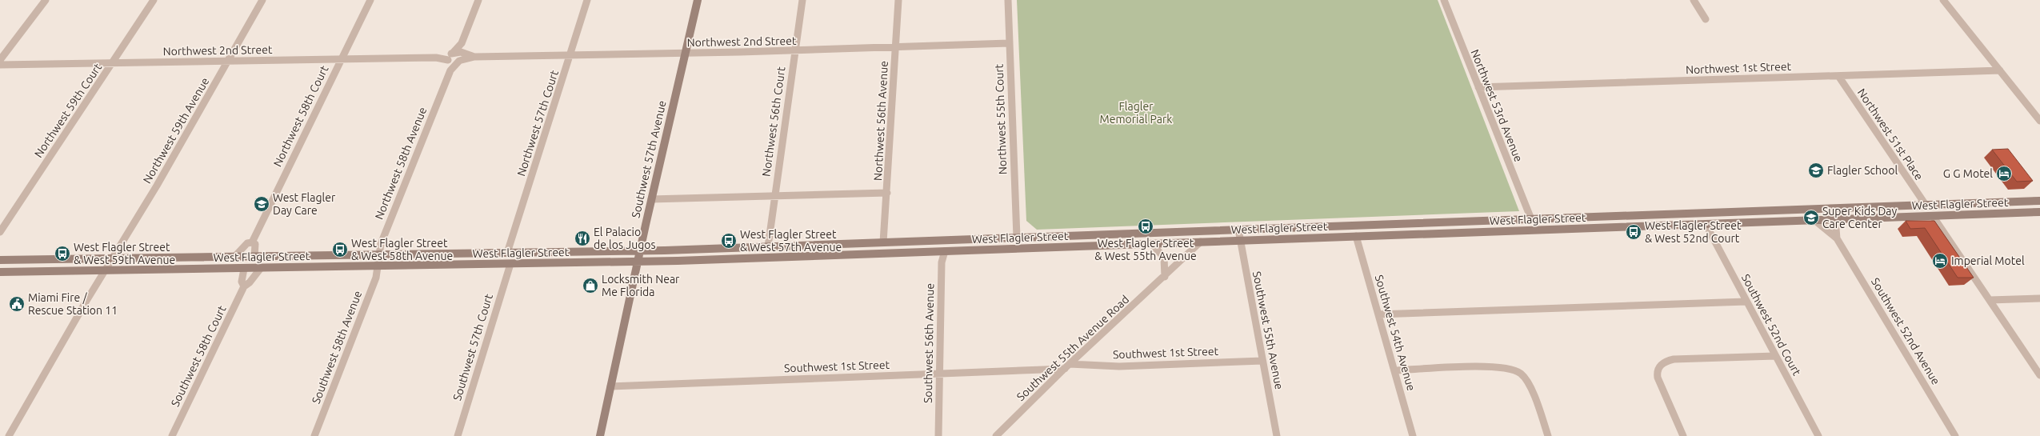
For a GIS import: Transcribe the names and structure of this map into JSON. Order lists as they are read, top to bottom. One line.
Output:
{"streets":{"main road":["Southwest 57th Avenue","West Flagler Street"],"street":["Northwest 2nd Street","Northwest 1st Street","Northwest 53rd Avenue","Northwest 59th Court","Northwest 58th Court","Northwest 55th Court","Northwest 56th Avenue","Northwest 56th Court","Northwest 57th Court","Northwest 59th Avenue","Northwest 51st Place","Northwest 58th Avenue","Southwest 52nd Court","Southwest 55th Avenue","Southwest 52nd Avenue","Southwest 54th Avenue","Southwest 56th Avenue","Southwest 58th Avenue","Southwest 57th Court","Southwest 55th Avenue Road","Southwest 1st Street","Southwest 58th Court"]},"crossings":[["Northwest 2nd Street","Northwest 59th Court"],["Northwest 2nd Street","Northwest 58th Court"],["Northwest 2nd Street","Northwest 55th Court"],["Northwest 2nd Street","Northwest 56th Avenue"],["Northwest 2nd Street","Northwest 56th Court"],["Northwest 2nd Street","Northwest 57th Court"],["Northwest 2nd Street","Northwest 59th Avenue"],["Northwest 2nd Street","Southwest 57th Avenue"],["Northwest 2nd Street","Northwest 58th Avenue"],["Northwest 1st Street","Northwest 53rd Avenue"],["Northwest 1st Street","Northwest 51st Place"],["Northwest 53rd Avenue","West Flagler Street"],["Northwest 58th Court","West Flagler Street"],["Northwest 55th Court","West Flagler Street"],["Northwest 56th Avenue","West Flagler Street"],["Northwest 56th Court","West Flagler Street"],["Northwest 57th Court","West Flagler Street"],["Northwest 59th Avenue","West Flagler Street"],["Northwest 51st Place","West Flagler Street"],["Southwest 57th Avenue","West Flagler Street"],["Southwest 57th Avenue","Southwest 1st Street"],["Northwest 58th Avenue","West Flagler Street"],["Northwest 58th Avenue","Southwest 58th Avenue"],["West Flagler Street","Southwest 52nd Court"],["West Flagler Street","Southwest 55th Avenue"],["West Flagler Street","Southwest 52nd Avenue"],["West Flagler Street","Southwest 54th Avenue"],["West Flagler Street","Southwest 56th Avenue"],["West Flagler Street","Southwest 58th Avenue"],["West Flagler Street","Southwest 57th Court"],["West Flagler Street","Southwest 55th Avenue Road"],["West Flagler Street","Southwest 58th Court"],["Southwest 55th Avenue","Southwest 1st Street"],["Southwest 56th Avenue","Southwest 1st Street"],["Southwest 55th Avenue Road","Southwest 1st Street"]],"parks":["Flagler Memorial Park"],"places":{"school or university":["Flagler School","West Flagler Day Care","Super Kids Day Care Center"],"hotel":["G G Motel","Imperial Motel"],"bus stop":["West Flagler Street & West 55th Avenue","West Flagler Street & West 52nd Court","West Flagler Street & West 57th Avenue","West Flagler Street & West 58th Avenue","West Flagler Street & West 59th Avenue"],"restaurant":["El Palacio de los Jugos"],"shop":["Locksmith Near Me Florida"],"public building":["Miami Fire / Rescue Station 11"]}}
